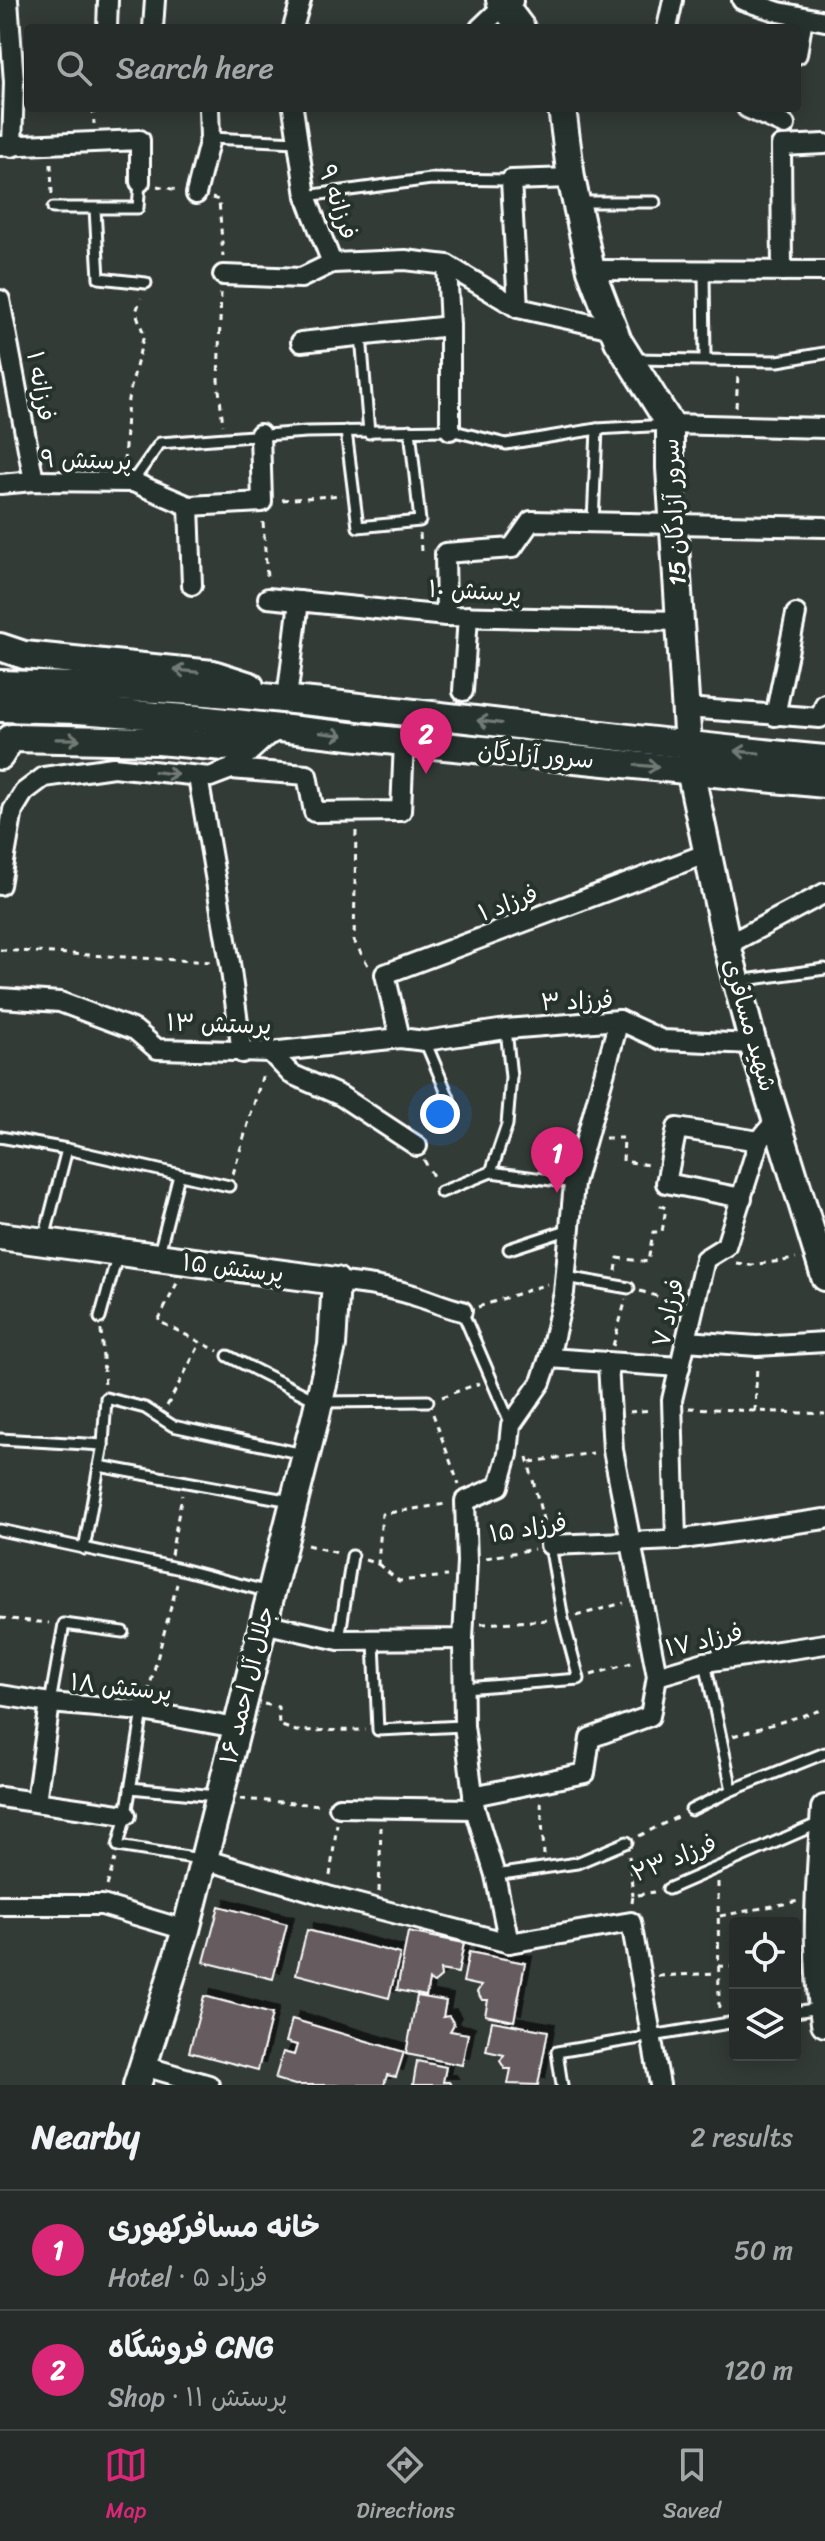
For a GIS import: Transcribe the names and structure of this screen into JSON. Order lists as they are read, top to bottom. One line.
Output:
{"streets":{"street":["فرزانه ۹","فرزانه ۱","پرستش ۹","سرور آزادگان 15","پرستش ۱۰","سرور آزادگان","فرزاد ۱","فرزاد ۳","پرستش ۱۳","شهید مسافری","پرستش ۱۵","فرزاد ۷","فرزاد ۱۵","فرزاد ۱۷","جلال آل احمد ۱۶","پرستش ۱۸","فرزاد ۲۳"]},"crossings":[["فرزانه ۱","پرستش ۹"],["سرور آزادگان 15","پرستش ۱۰"],["سرور آزادگان 15","سرور آزادگان"],["سرور آزادگان 15","شهید مسافری"],["سرور آزادگان","شهید مسافری"],["فرزاد ۱","شهید مسافری"],["فرزاد ۳","پرستش ۱۳"],["فرزاد ۳","شهید مسافری"],["شهید مسافری","فرزاد ۷"],["پرستش ۱۵","جلال آل احمد ۱۶"],["فرزاد ۷","فرزاد ۱۵"],["فرزاد ۱۵","فرزاد ۱۷"],["جلال آل احمد ۱۶","پرستش ۱۸"],["جلال آل احمد ۱۶","فرزاد ۲۳"]],"page":{"search":"Search here","pins":["2","1"],"heading":["Nearby","2 results"],"list":[{"mark":"1","name":"خانه مسافرکهوری","note":"Hotel · فرزاد ۵","value":"50 m"},{"mark":"2","name":"فروشگاه CNG","note":"Shop · پرستش ۱۱","value":"120 m"}],"nav":["Map","Directions","Saved"]}}
